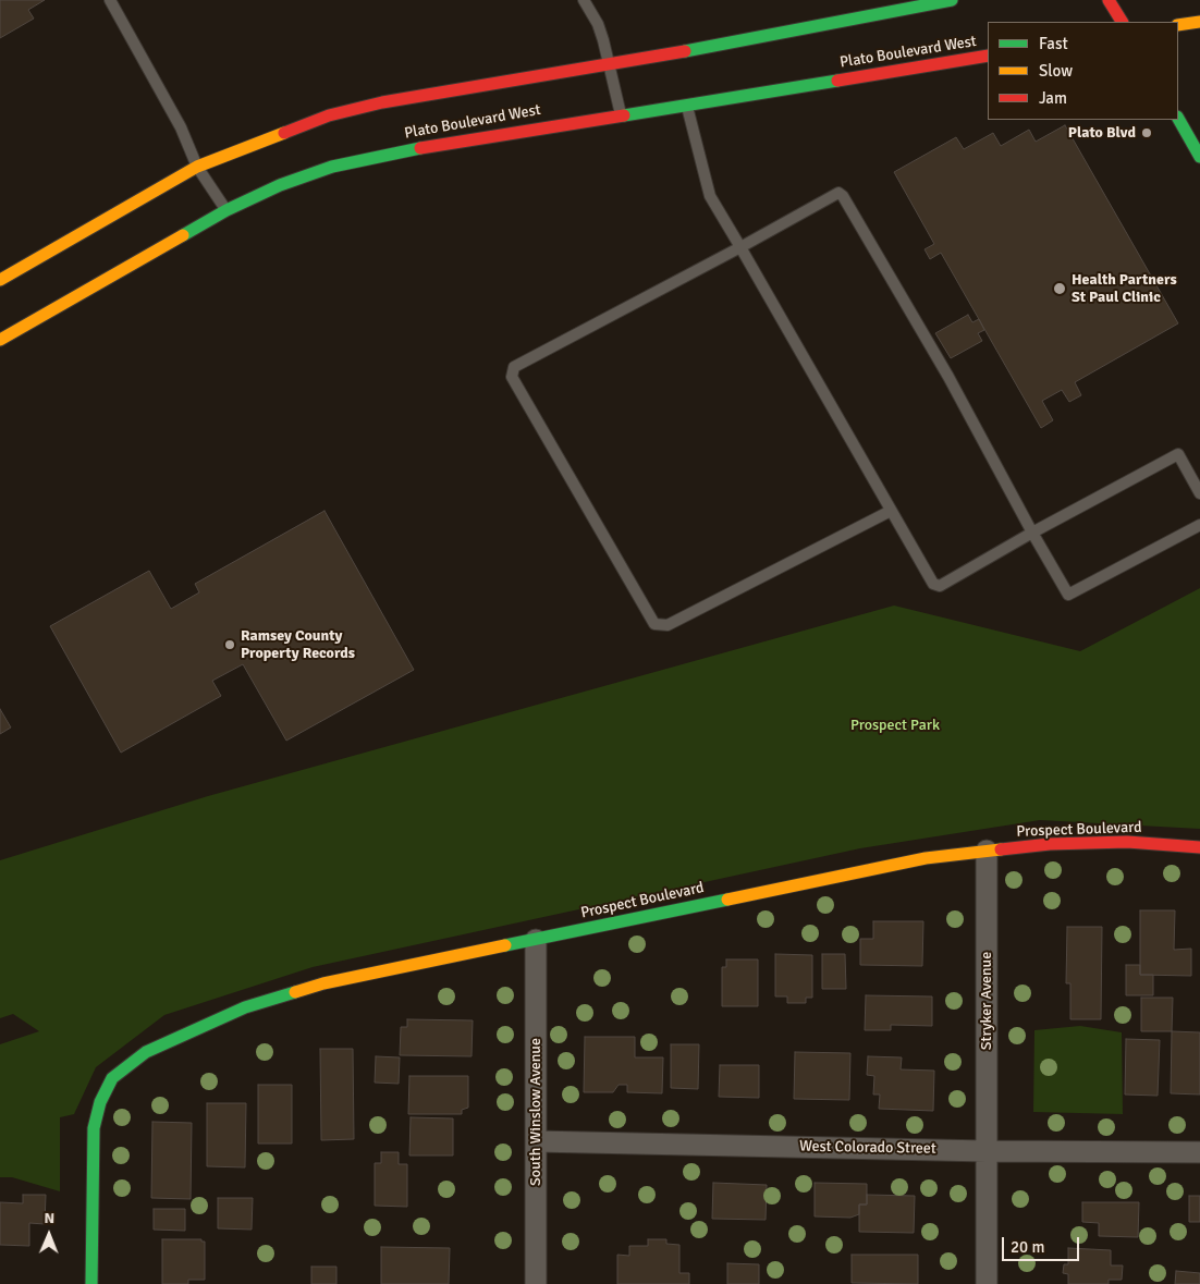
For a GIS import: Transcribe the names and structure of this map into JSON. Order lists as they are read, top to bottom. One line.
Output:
{"streets":{"street":["Plato Boulevard West","Prospect Boulevard","Stryker Avenue","South Winslow Avenue","West Colorado Street"]},"crossings":[["Prospect Boulevard","Stryker Avenue"],["Prospect Boulevard","South Winslow Avenue"],["Stryker Avenue","West Colorado Street"],["South Winslow Avenue","West Colorado Street"]],"parks":["Prospect Park"],"places":["Plato Blvd","Health Partners St Paul Clinic","Ramsey County Property Records"],"legend":["Fast","Slow","Jam"],"scale_bar":"20 m","north":"top"}
